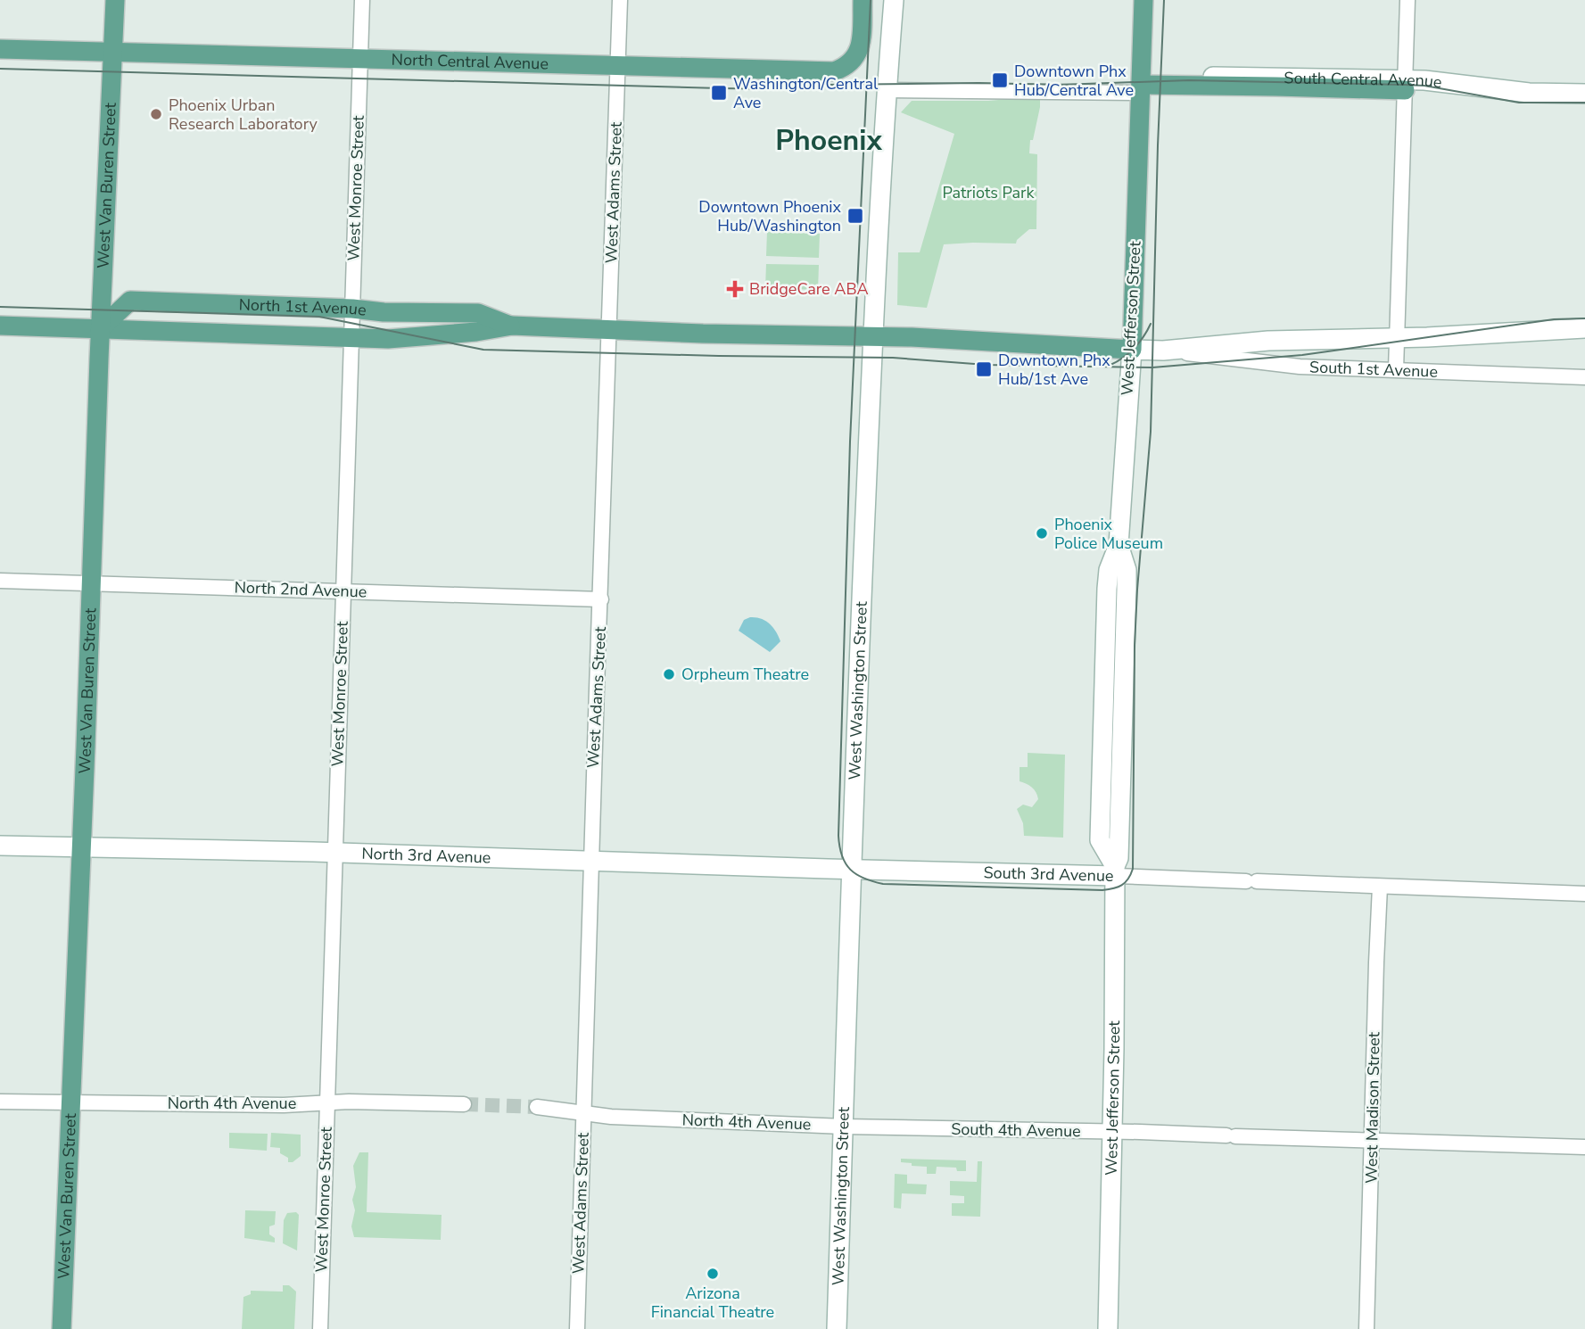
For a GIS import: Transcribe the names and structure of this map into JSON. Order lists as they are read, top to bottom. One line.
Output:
{"streets":{"main road":["North Central Avenue","South Central Avenue","West Van Buren Street","North 1st Avenue","West Jefferson Street","South 1st Avenue","West Washington Street","North 3rd Avenue","South 3rd Avenue"],"street":["West Monroe Street","West Adams Street","North 2nd Avenue","North 4th Avenue","West Madison Street","South 4th Avenue"]},"crossings":[["North Central Avenue","West Van Buren Street"],["North Central Avenue","West Monroe Street"],["North Central Avenue","West Adams Street"],["West Van Buren Street","North 1st Avenue"],["West Van Buren Street","North 2nd Avenue"],["West Van Buren Street","North 3rd Avenue"],["West Van Buren Street","North 4th Avenue"],["West Monroe Street","North 1st Avenue"],["West Monroe Street","North 2nd Avenue"],["West Monroe Street","North 3rd Avenue"],["West Monroe Street","North 4th Avenue"],["West Adams Street","North 1st Avenue"],["West Adams Street","North 2nd Avenue"],["West Adams Street","North 3rd Avenue"],["West Adams Street","North 4th Avenue"],["North 1st Avenue","South 1st Avenue"],["North 1st Avenue","West Washington Street"],["West Jefferson Street","South 1st Avenue"],["West Jefferson Street","South 3rd Avenue"],["West Jefferson Street","South 4th Avenue"],["South 1st Avenue","West Washington Street"],["West Washington Street","North 3rd Avenue"],["West Washington Street","South 3rd Avenue"],["West Washington Street","North 4th Avenue"],["West Washington Street","South 4th Avenue"],["North 3rd Avenue","South 3rd Avenue"],["South 3rd Avenue","West Madison Street"],["North 4th Avenue","South 4th Avenue"],["West Madison Street","South 4th Avenue"]],"districts":["Phoenix"],"parks":["Patriots Park"],"places":{"transit":["Downtown Phx Hub/Central Ave","Washington/Central Ave","Downtown Phoenix Hub/Washington","Downtown Phx Hub/1st Ave"],"other":["Phoenix Urban Research Laboratory","Phoenix Police Museum","Orpheum Theatre","Arizona Financial Theatre"],"health":["BridgeCare ABA"]}}
